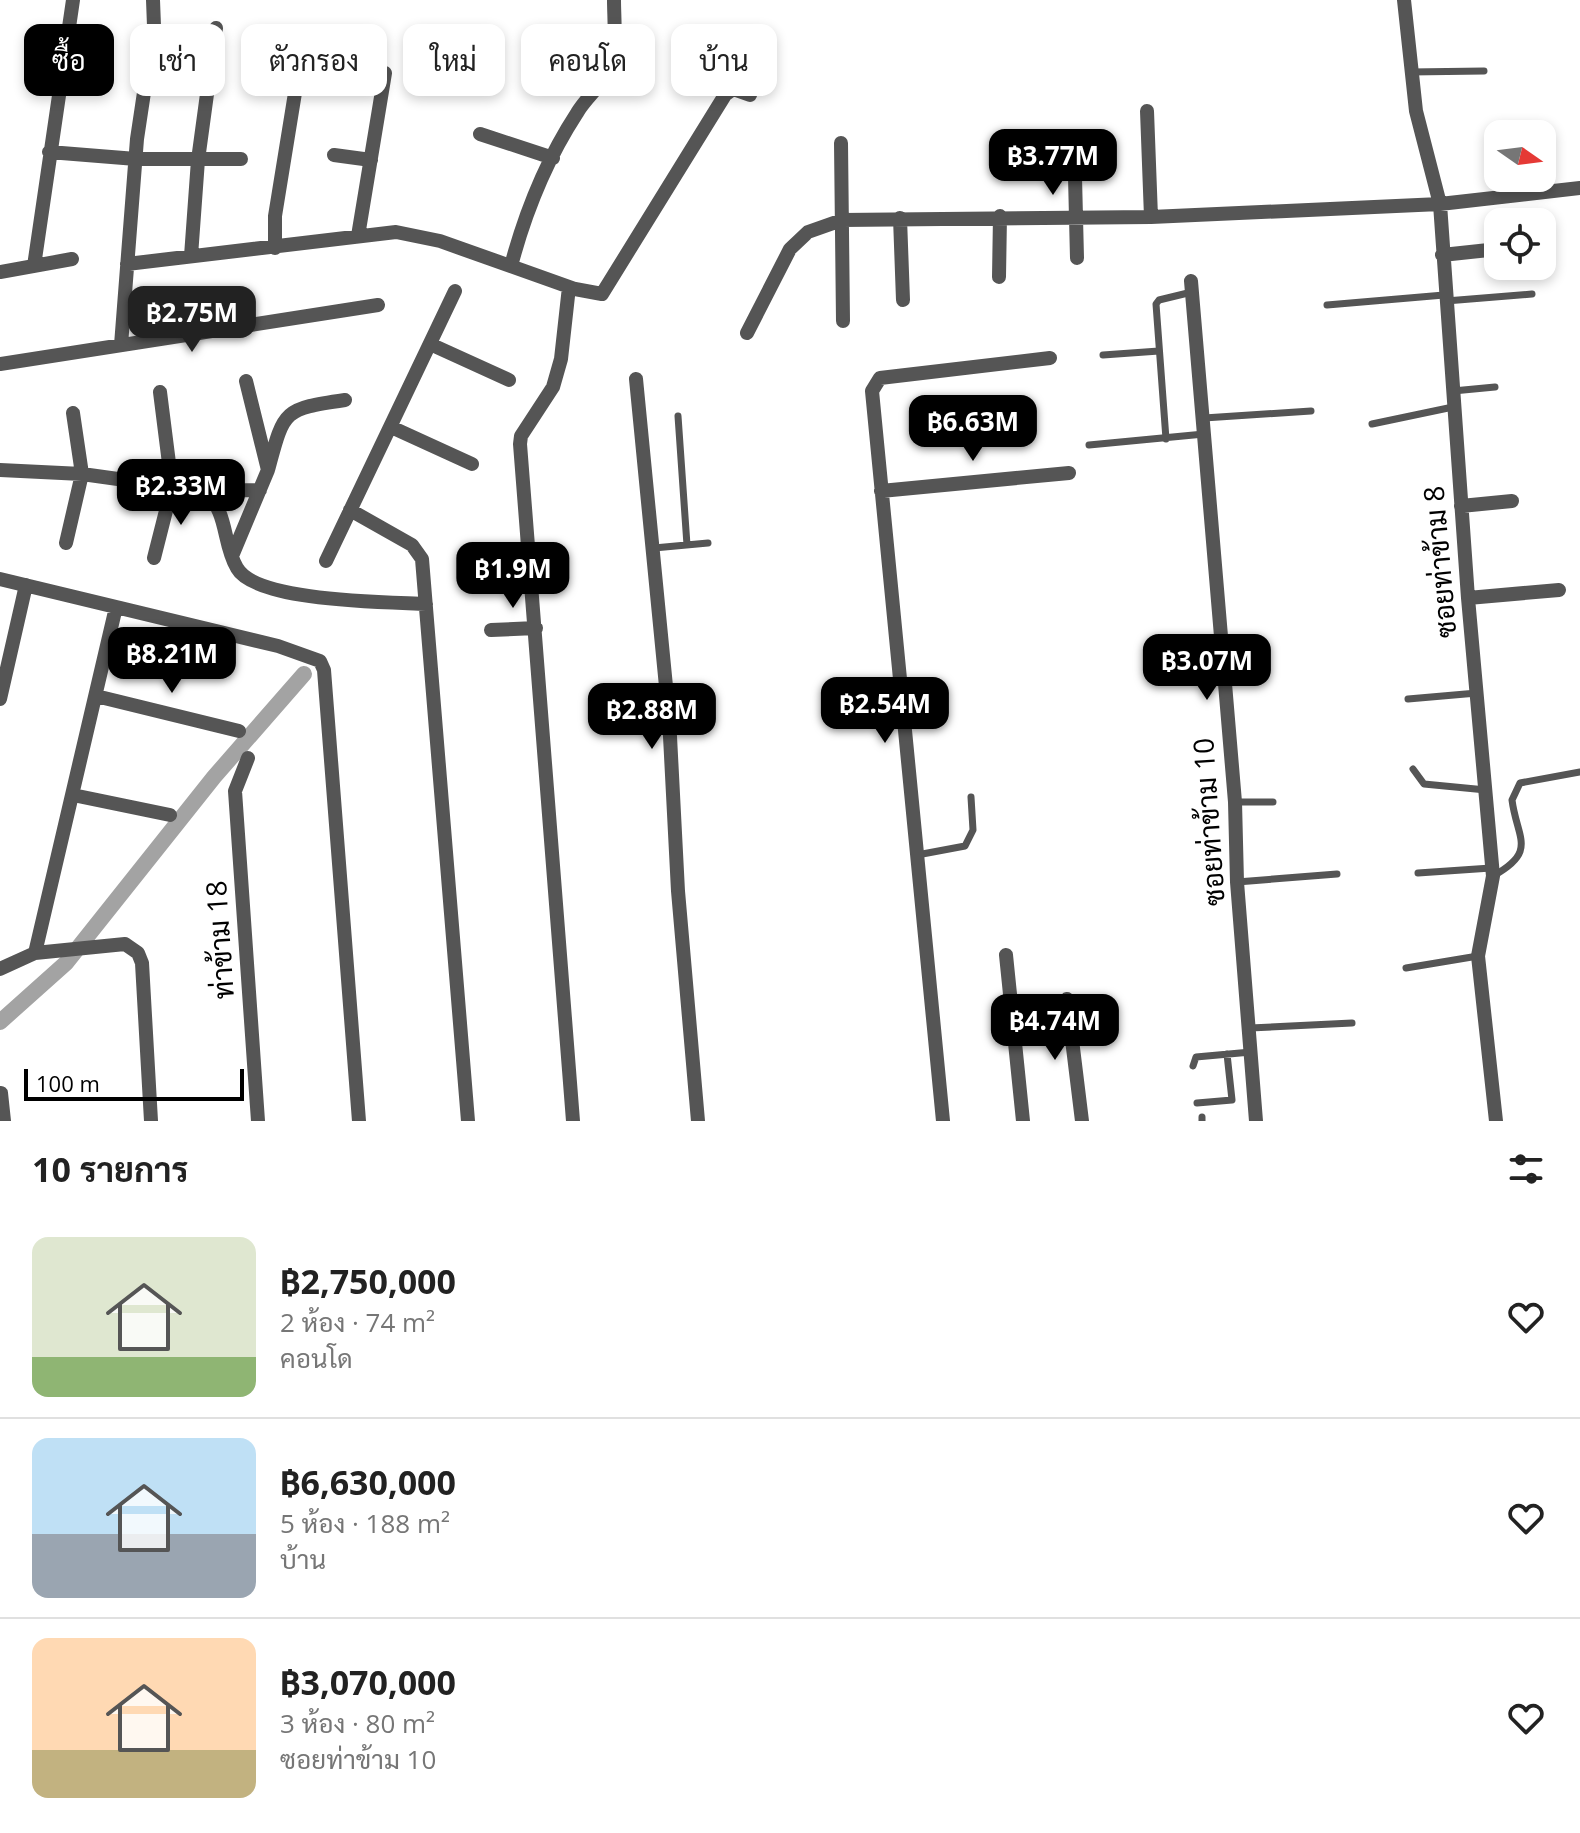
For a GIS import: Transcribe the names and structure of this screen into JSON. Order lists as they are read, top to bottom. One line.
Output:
{"streets":{"street":["ซอยท่าข้าม 8","ซอยท่าข้าม 10","ท่าข้าม 18"]},"scale_bar":"100 m","north":"right","page":{"chip":["ซื้อ","เช่า","ตัวกรอง","ใหม่","คอนโด","บ้าน"],"price":["฿3.77M","฿2.75M","฿6.63M","฿2.33M","฿1.9M","฿8.21M","฿3.07M","฿2.54M","฿2.88M","฿4.74M"],"scale":"100 m","heading":"10 รายการ","list":[{"name":"฿2,750,000","note":"2 ห้อง · 74 m² · คอนโด"},{"name":"฿6,630,000","note":"5 ห้อง · 188 m² · บ้าน"},{"name":"฿3,070,000","note":"3 ห้อง · 80 m² · ซอยท่าข้าม 10"}]}}
